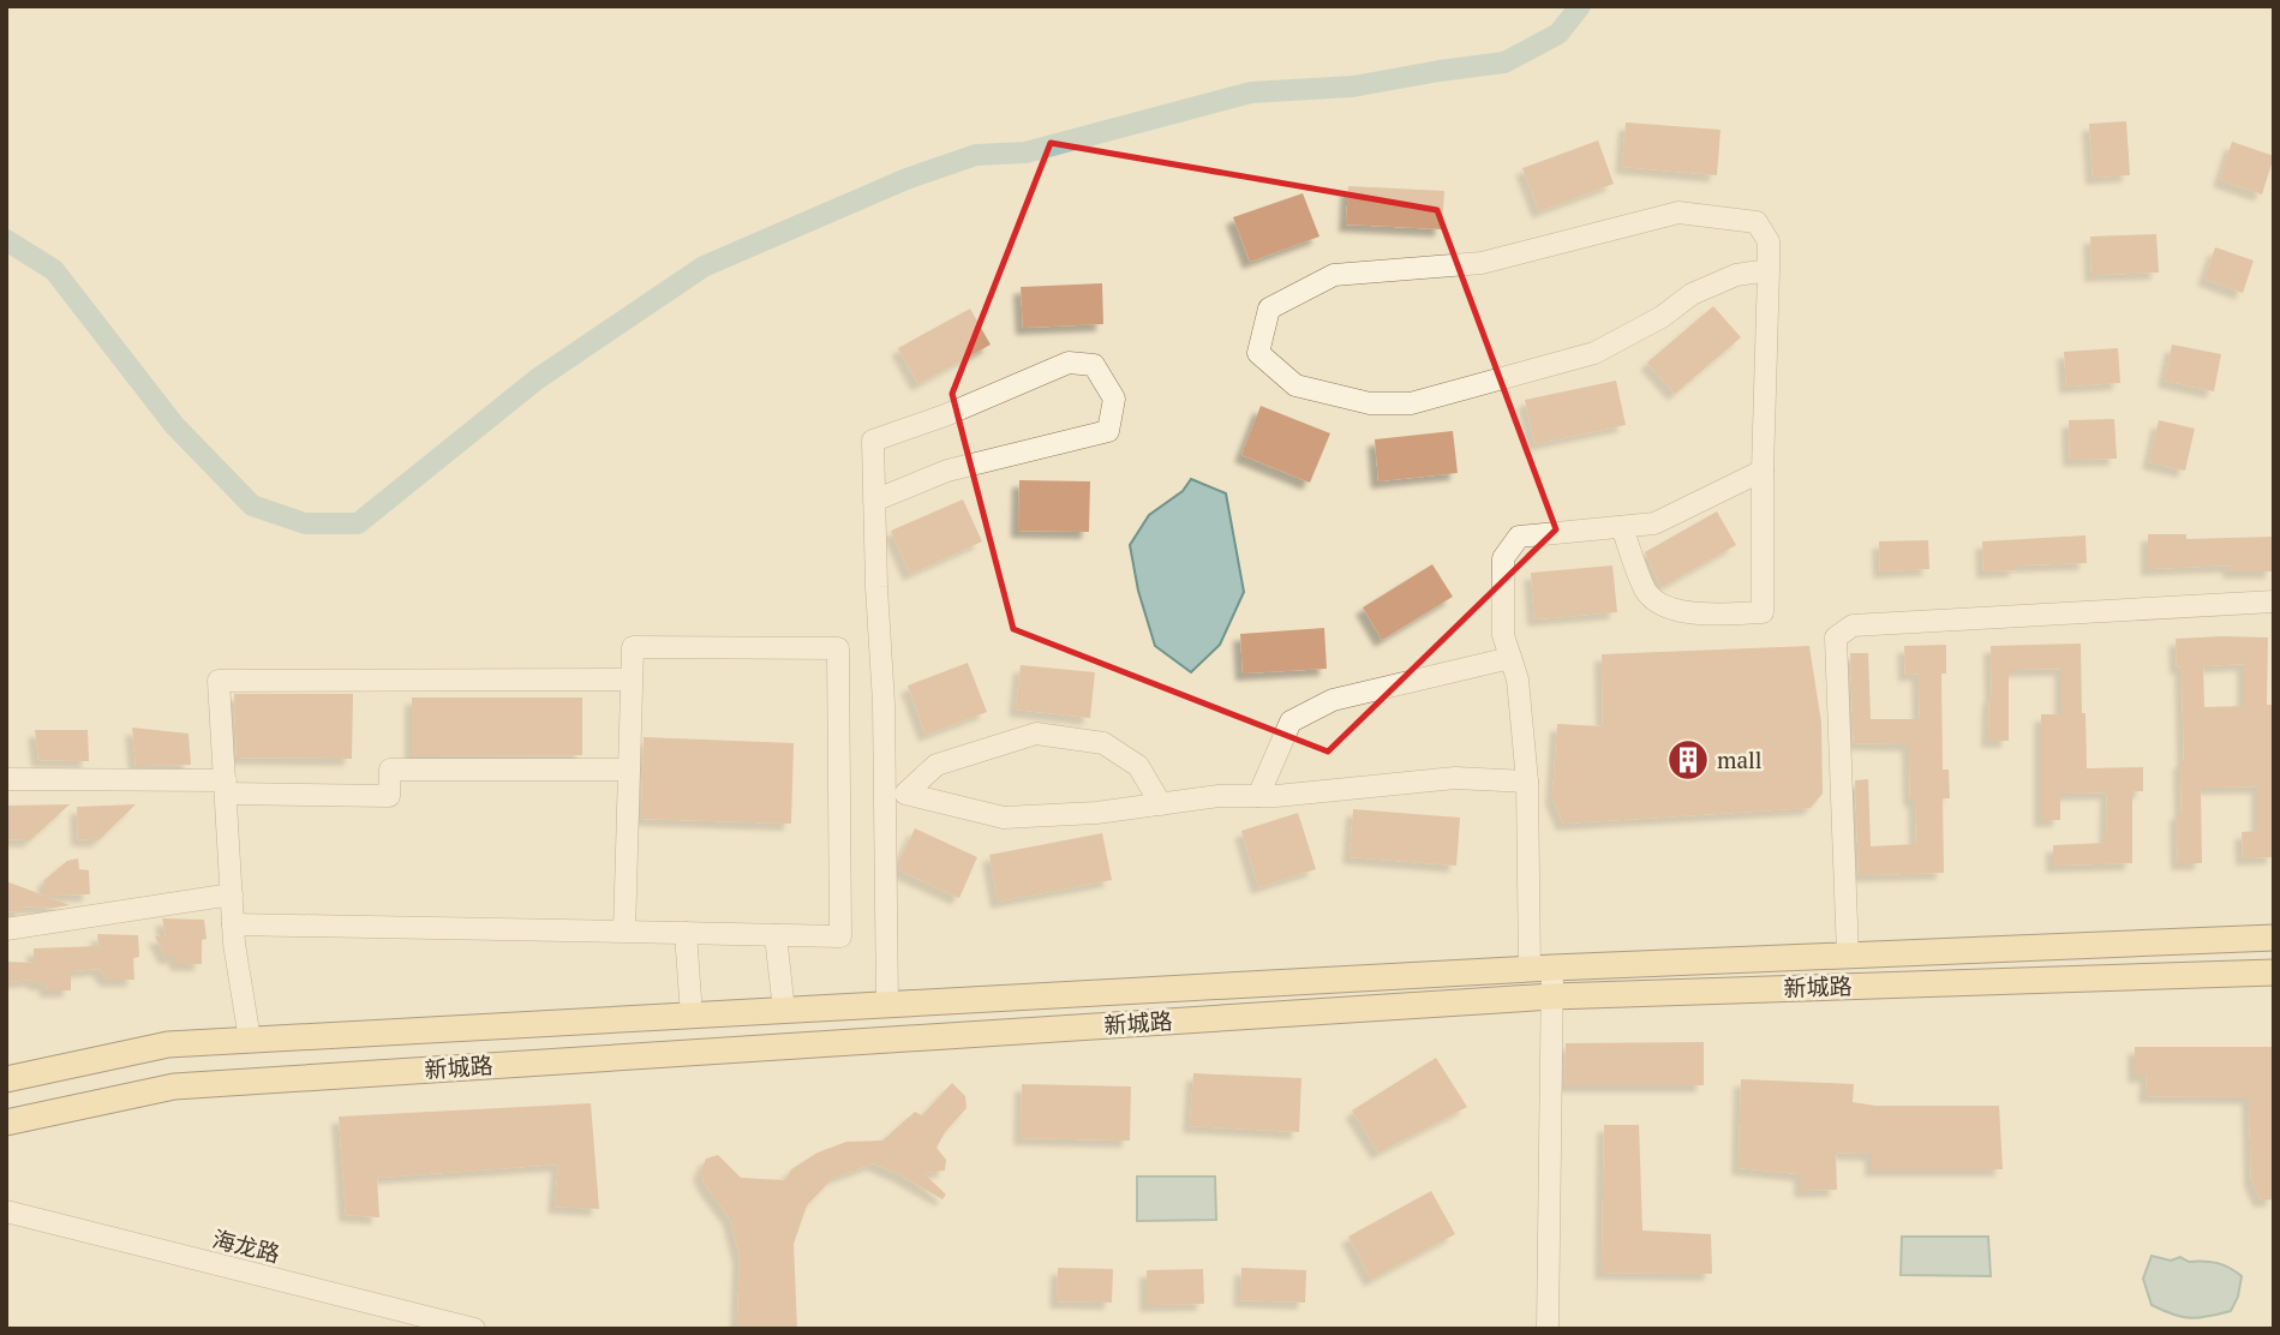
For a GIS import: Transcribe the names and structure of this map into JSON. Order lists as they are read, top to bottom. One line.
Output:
{"streets":{"main road":["新城路"],"street":["海龙路"]},"places":{"building":["mall"]}}
